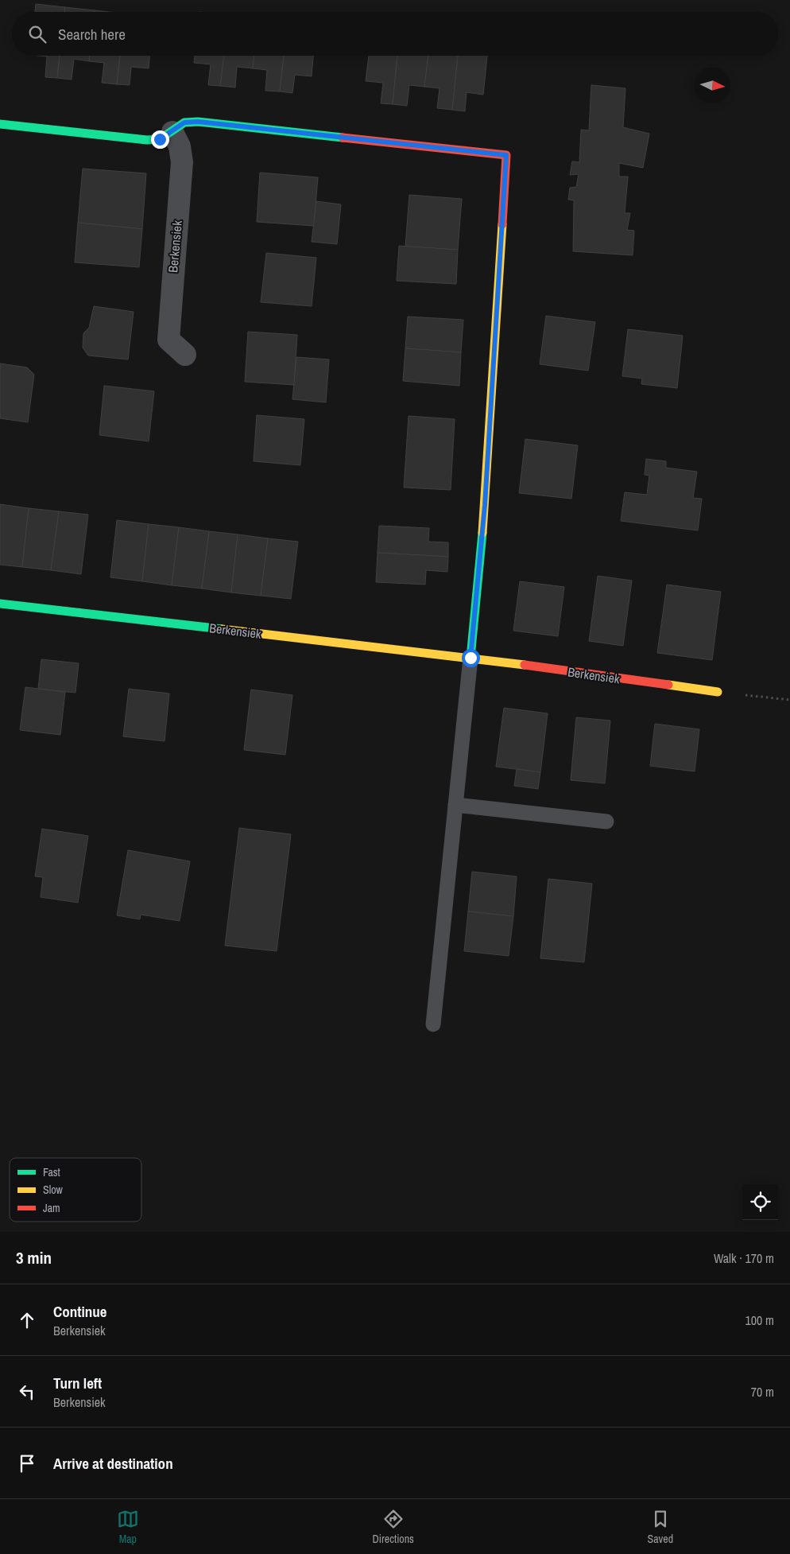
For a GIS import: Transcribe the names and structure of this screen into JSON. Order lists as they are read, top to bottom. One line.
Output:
{"streets":{"street":["Berkensiek"]},"legend":["Fast","Slow","Jam"],"north":"right","page":{"search":"Search here","heading":["3 min","Walk · 170 m"],"list":[["Continue","Berkensiek","100 m"],["Turn left","Berkensiek","70 m"],"Arrive at destination"],"nav":["Map","Directions","Saved"]}}
